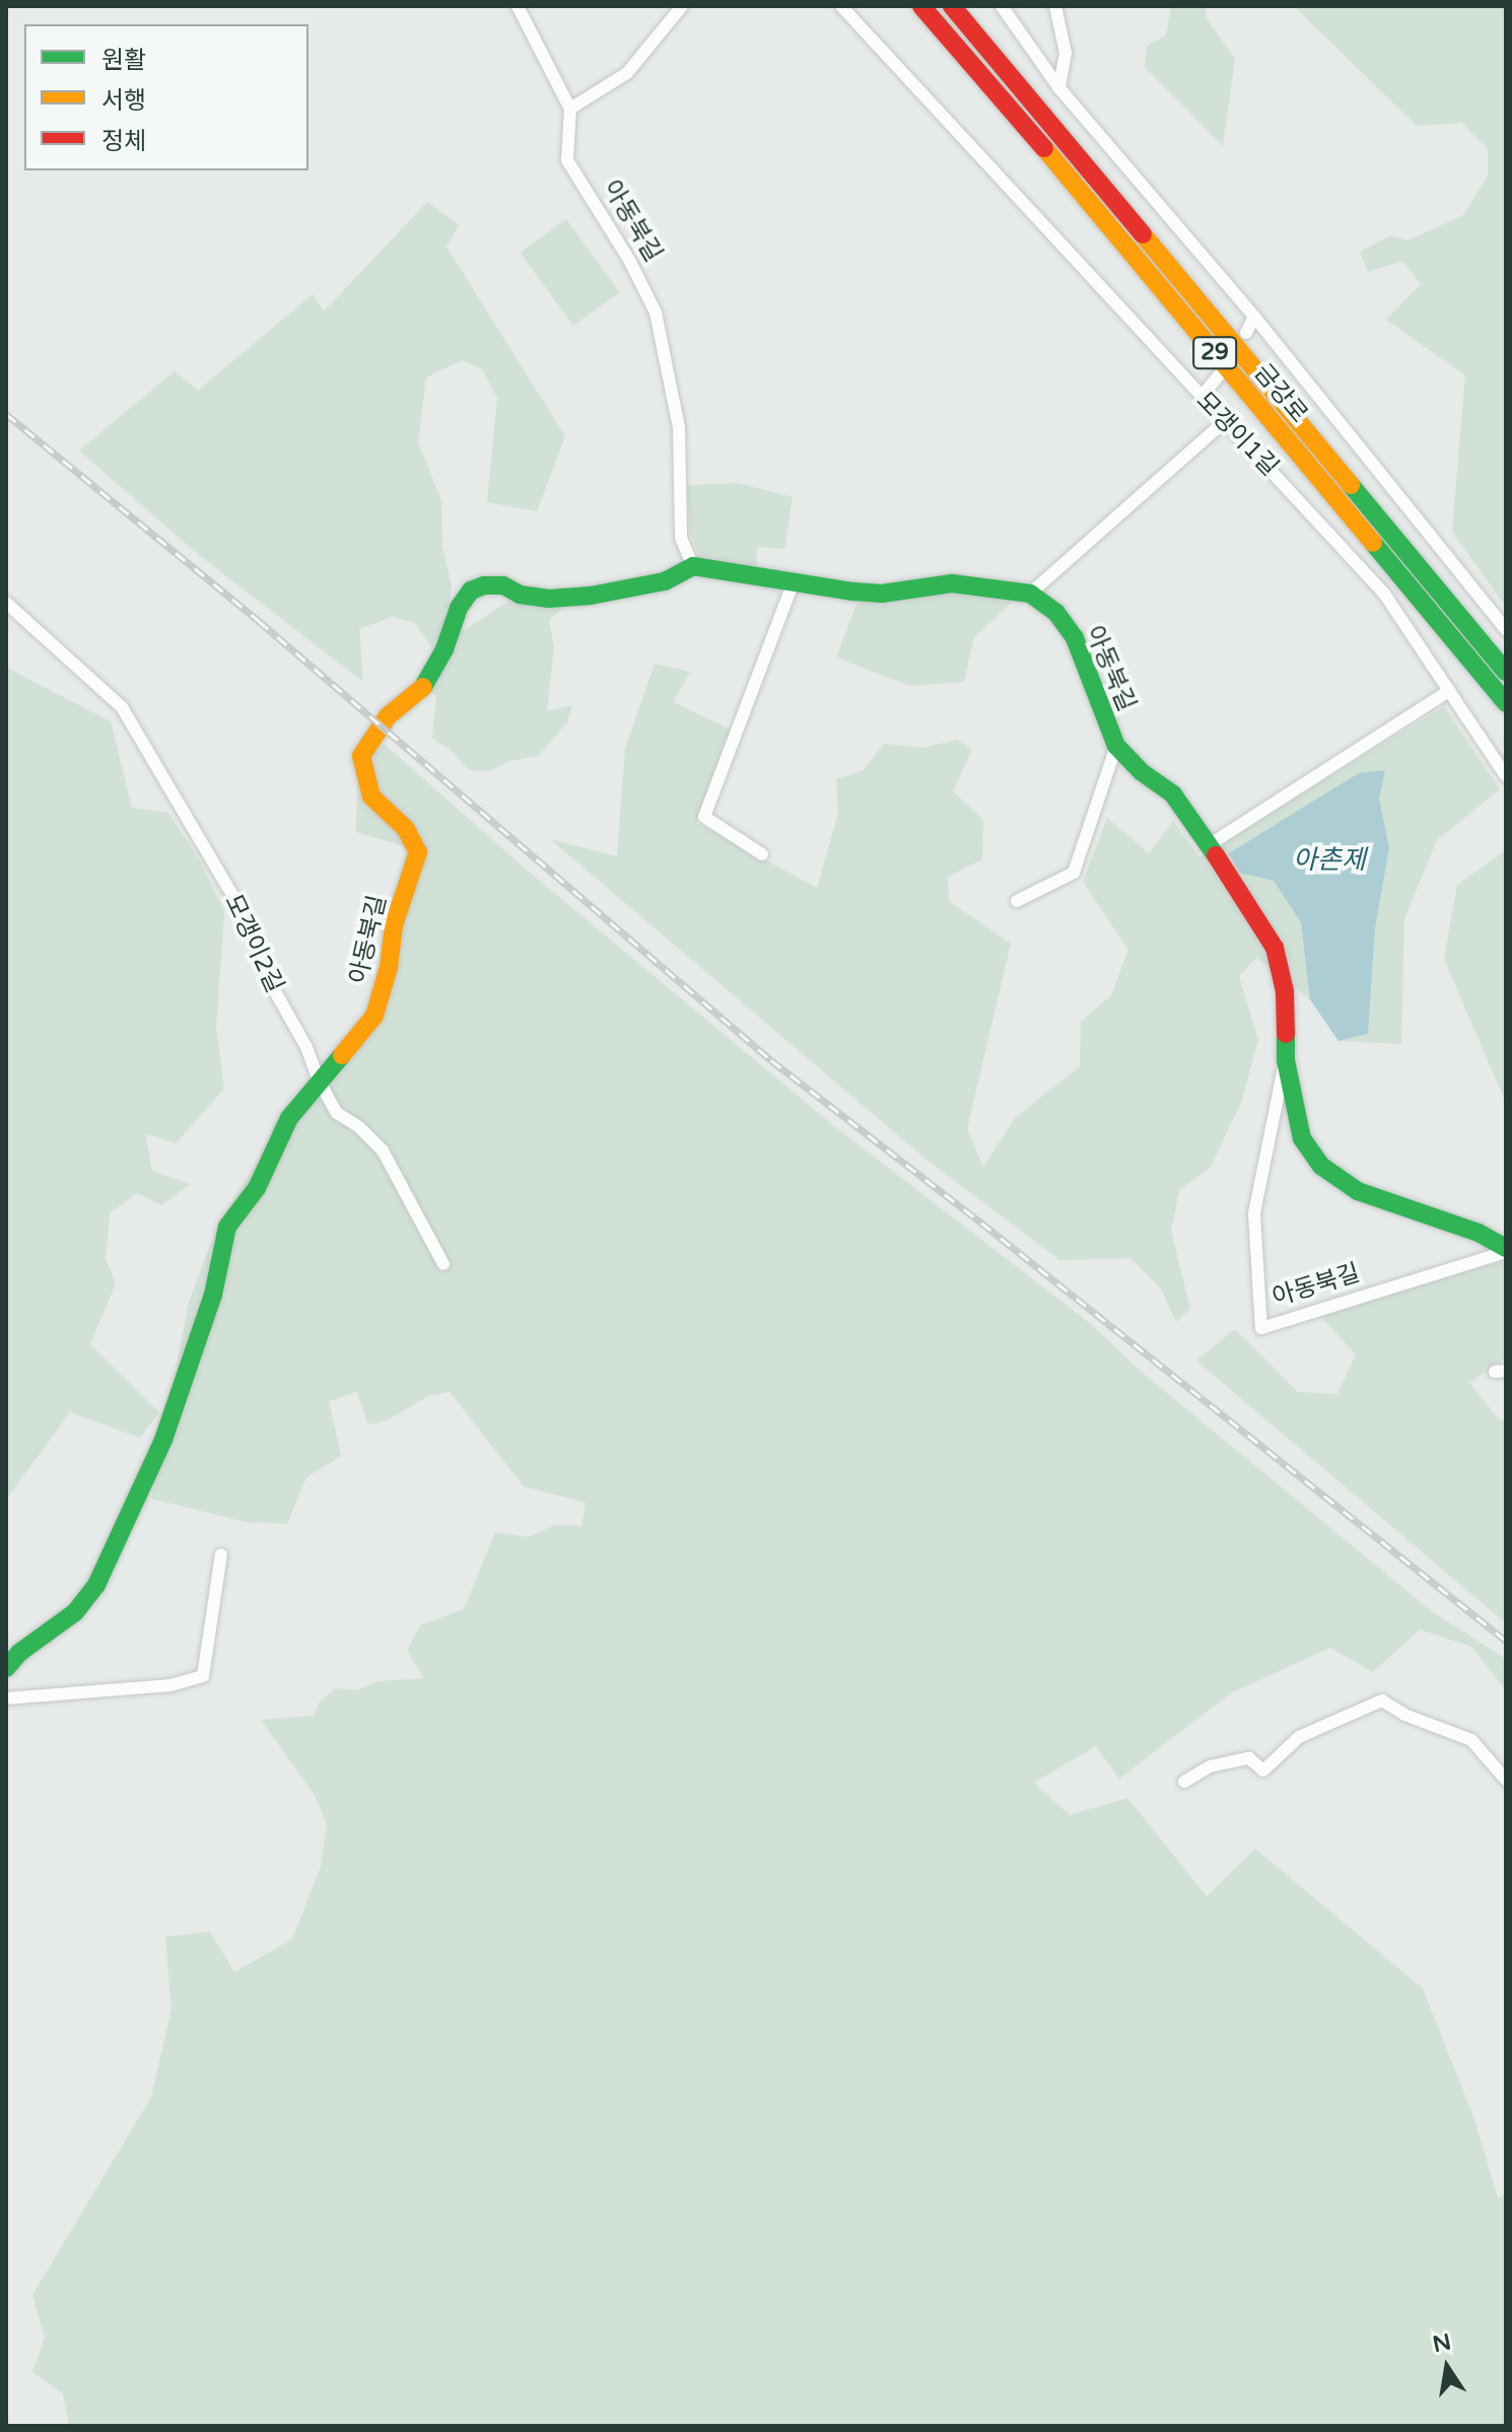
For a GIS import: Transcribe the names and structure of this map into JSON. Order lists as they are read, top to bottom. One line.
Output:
{"streets":{"main road":["아동북길","29","금강로"],"street":["모갱이1길","모갱이2길"]},"crossings":[["아동북길","모갱이2길"]],"water":["아촌제"],"legend":["원활","서행","정체"],"north":"top"}
